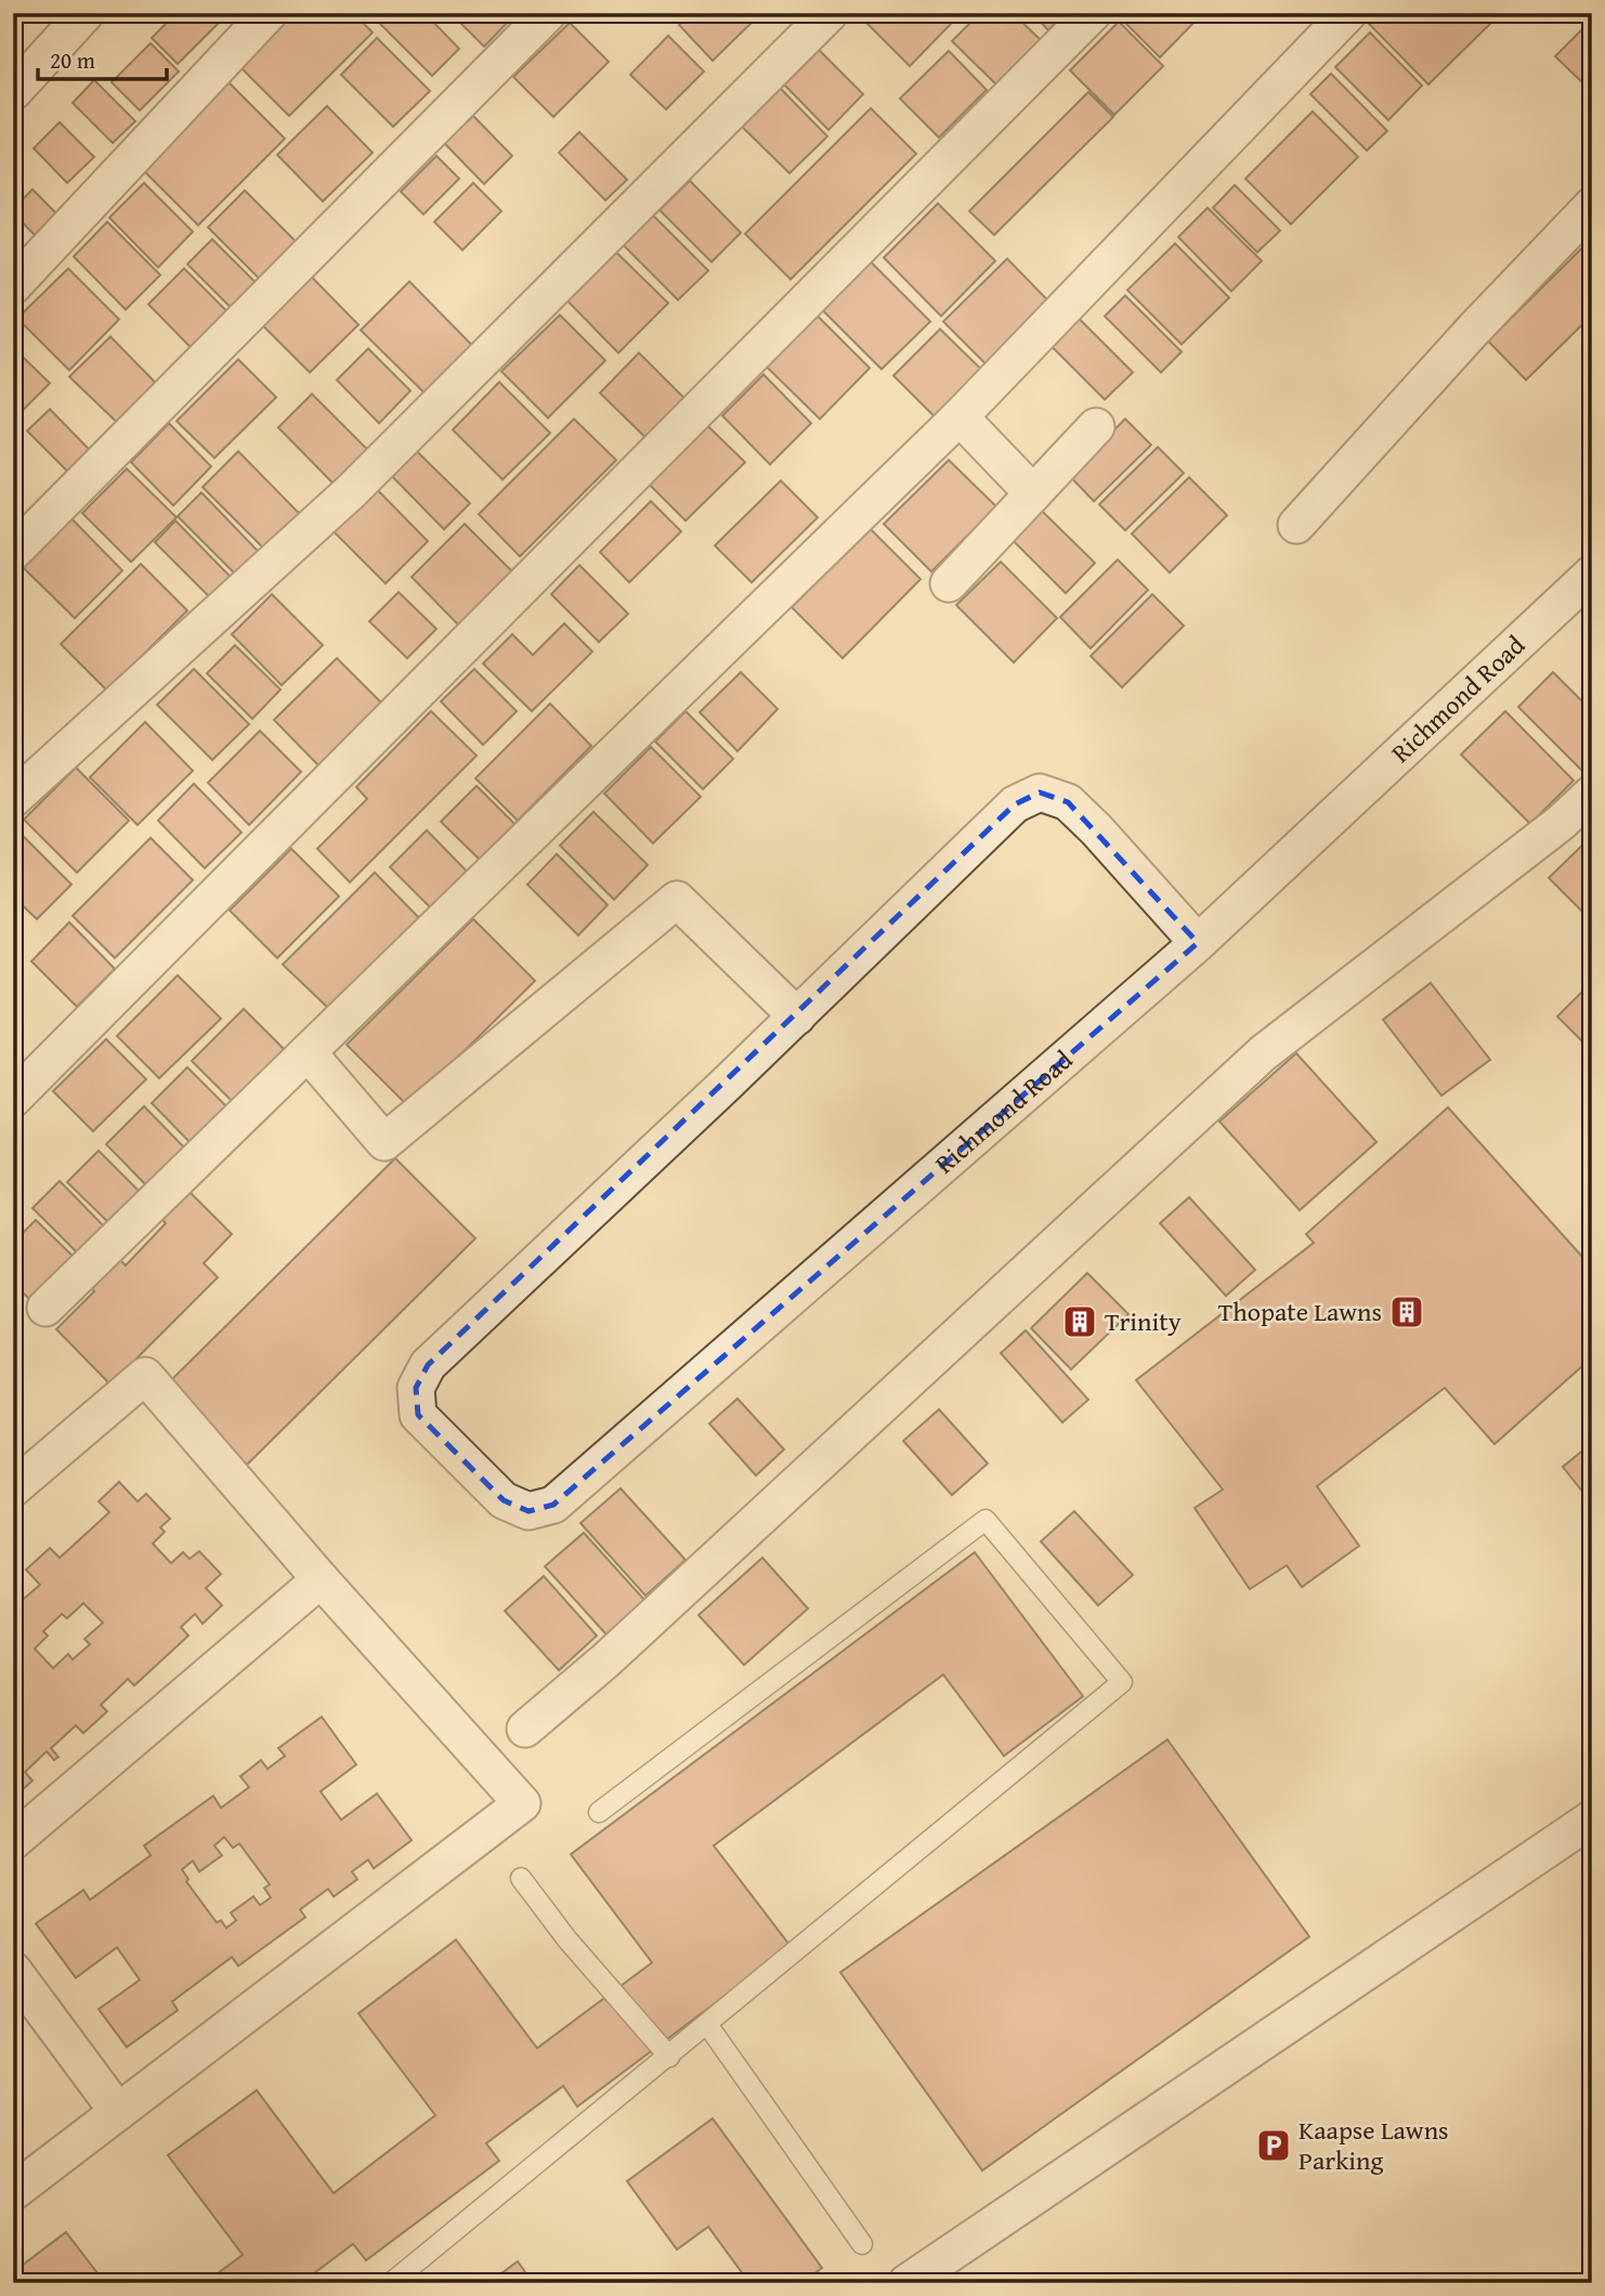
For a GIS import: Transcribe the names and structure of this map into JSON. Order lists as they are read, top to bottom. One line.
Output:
{"streets":{"street":["Richmond Road"]},"places":{"building":["Thopate Lawns","Trinity"],"parking":["Kaapse Lawns Parking"]},"scale_bar":"20 m"}
